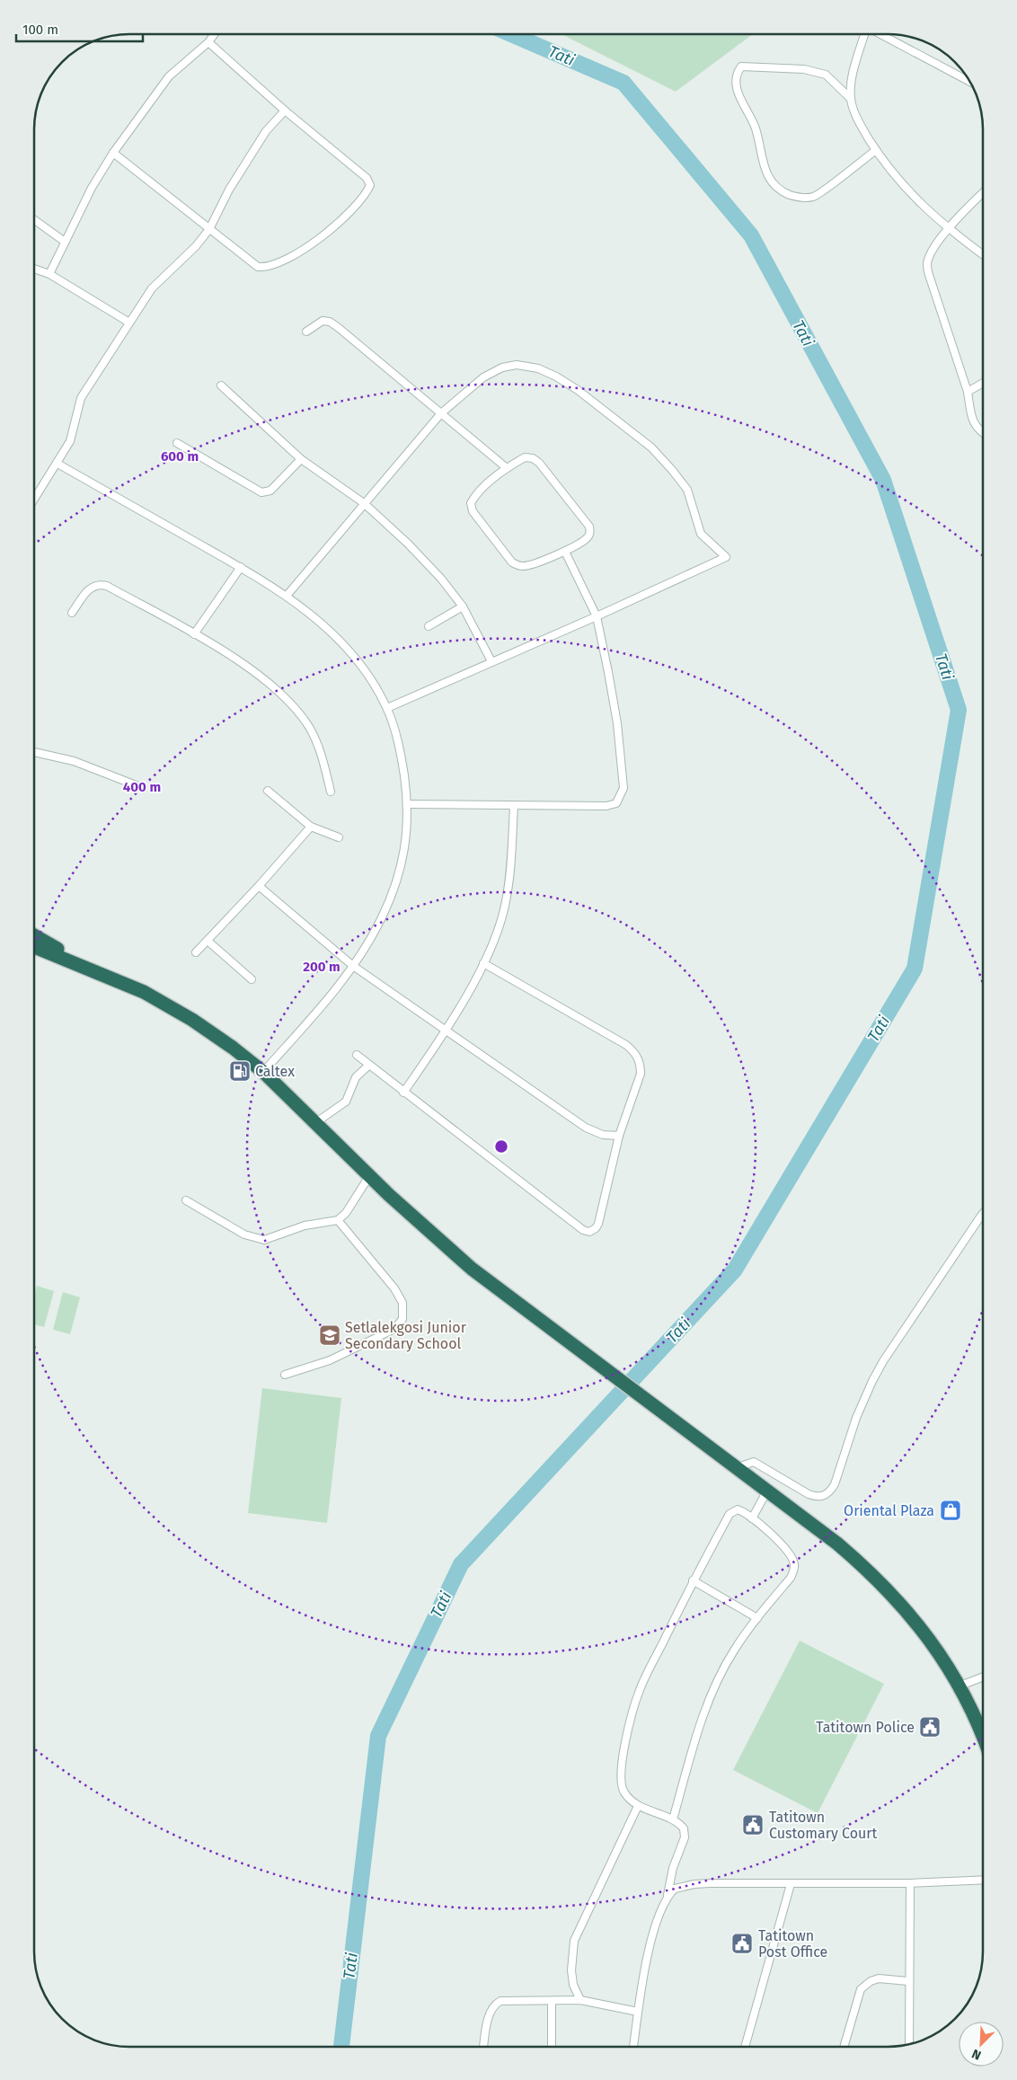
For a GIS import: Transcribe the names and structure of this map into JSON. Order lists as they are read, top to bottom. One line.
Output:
{"water":["Tati"],"places":{"fuel station":["Caltex"],"school or university":["Setlalekgosi Junior Secondary School"],"shop":["Oriental Plaza"],"public building":["Tatitown Police","Tatitown Customary Court","Tatitown Post Office"]},"scale_bar":"100 m","north":"bottom left","rings":["600 m","400 m","200 m"]}
